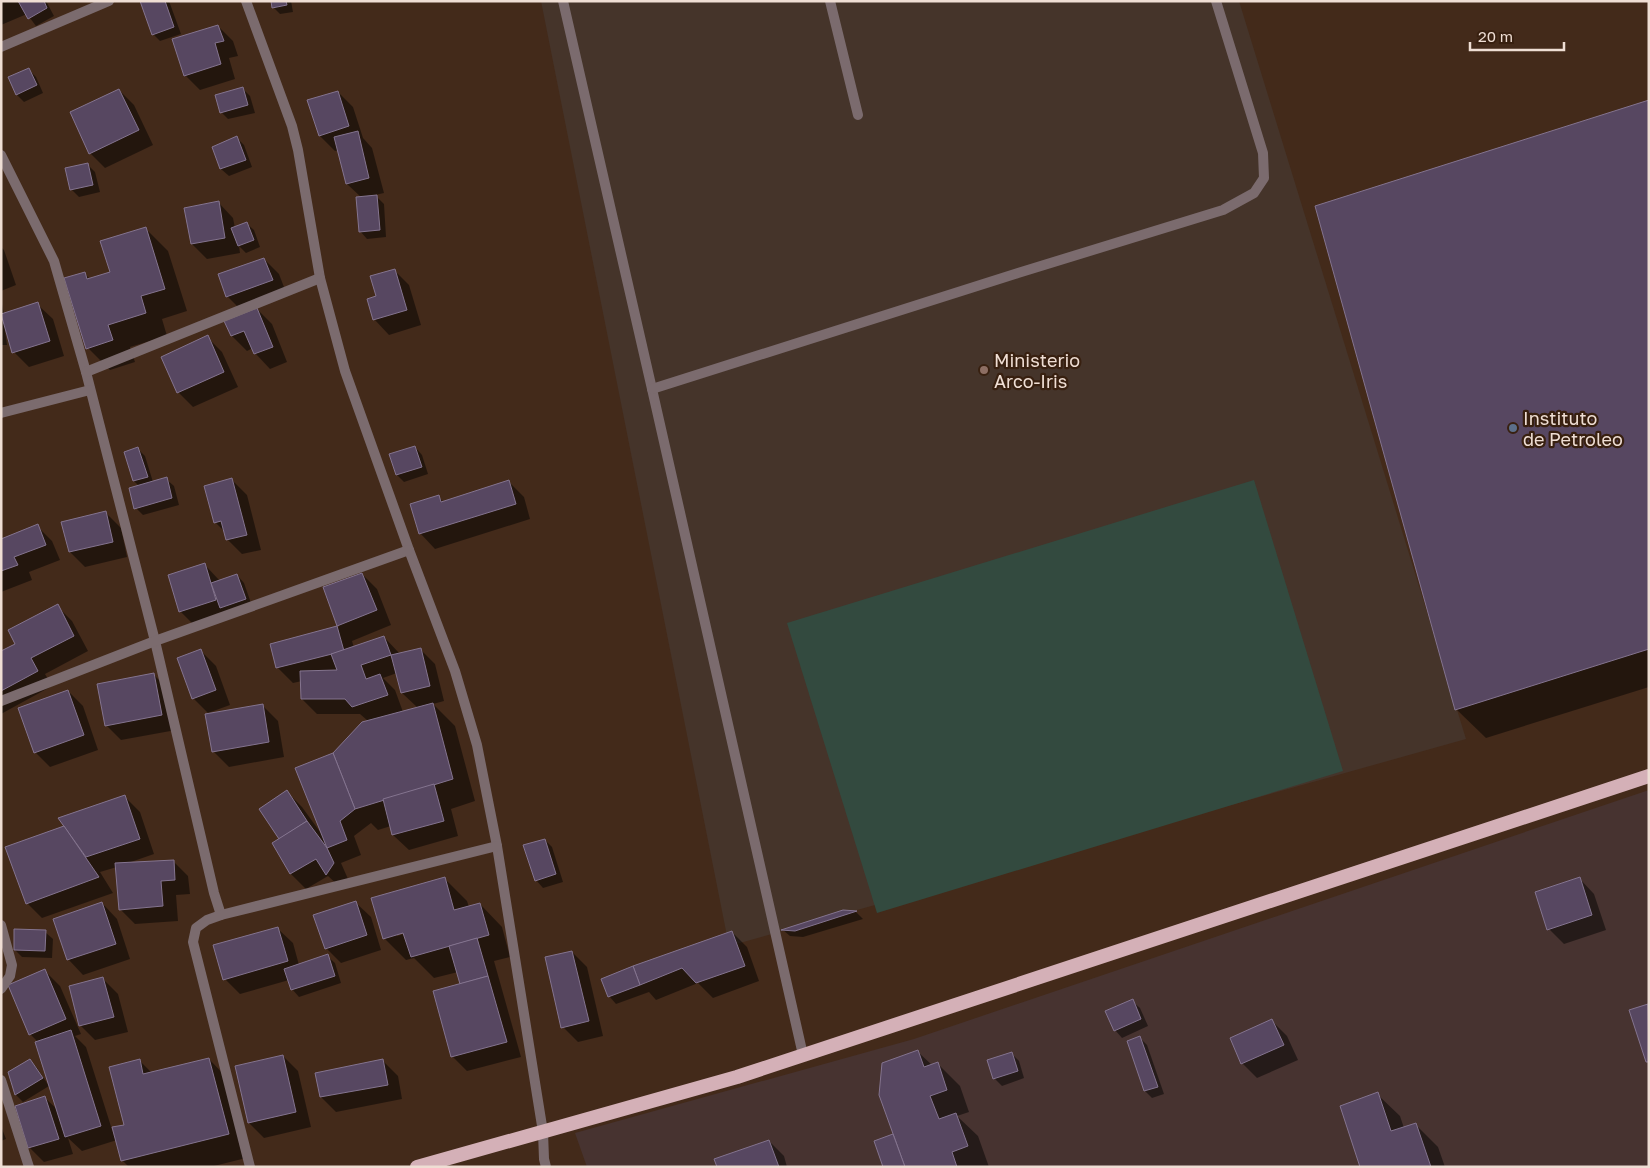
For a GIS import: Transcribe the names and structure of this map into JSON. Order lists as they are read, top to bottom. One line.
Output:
{"places":["Ministerio Arco-Iris","Instituto de Petroleo"],"scale_bar":"20 m"}
